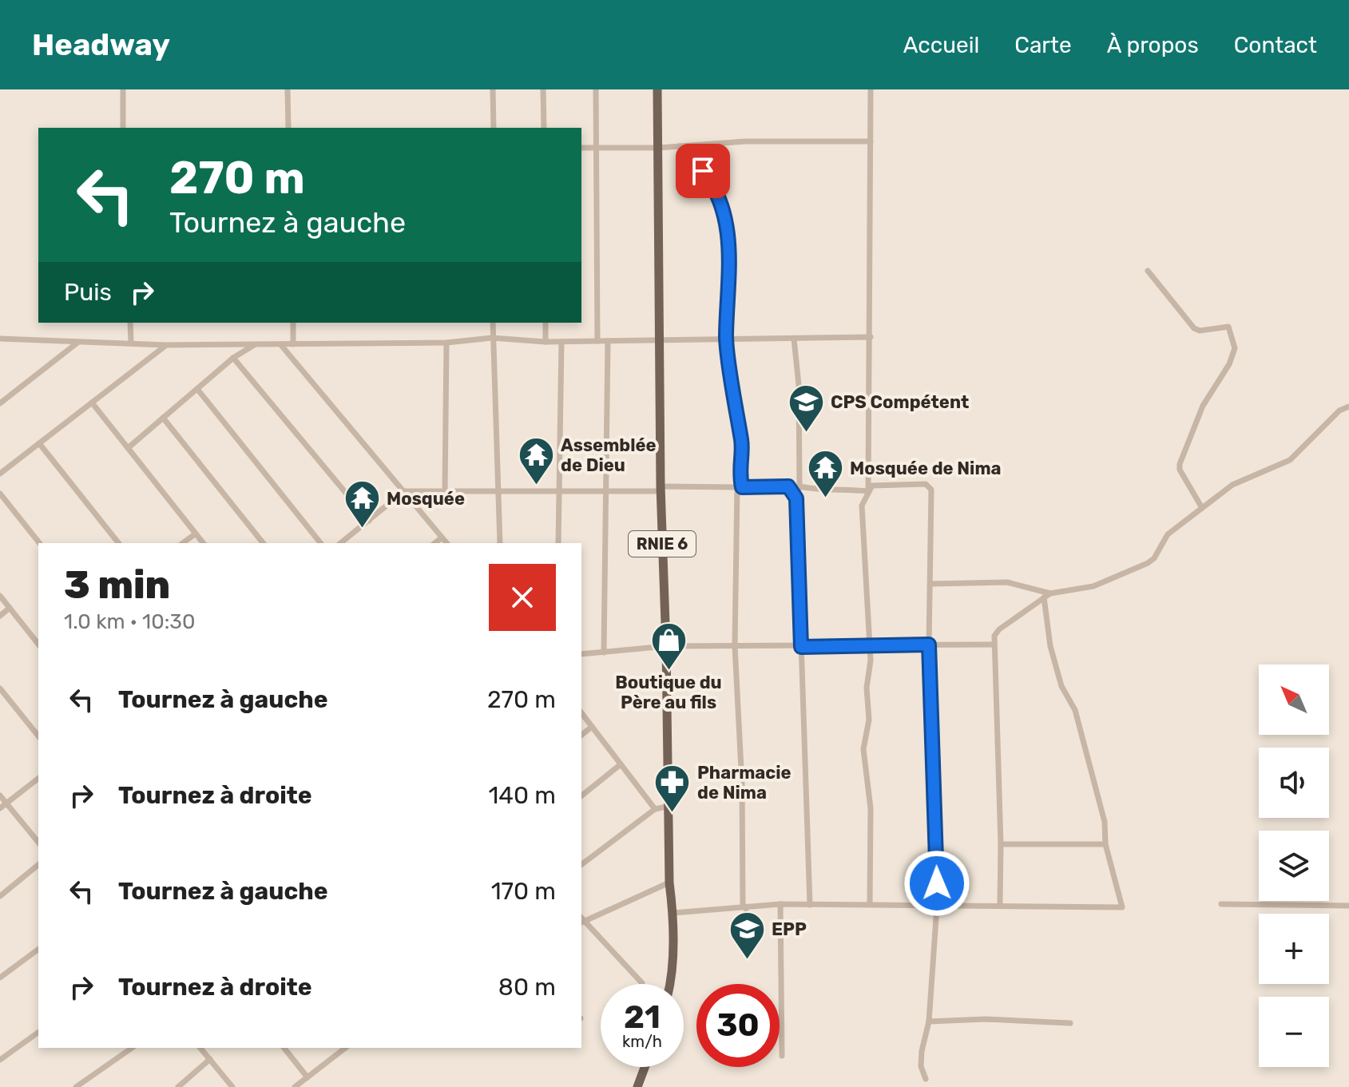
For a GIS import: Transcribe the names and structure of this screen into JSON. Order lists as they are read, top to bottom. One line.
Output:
{"streets":{"main road":["RNIE 6"]},"places":{"school or university":["CPS Compétent","EPP"],"temple":["Assemblée de Dieu","Mosquée de Nima","Mosquée"],"shop":["Boutique du Père au fils"],"pharmacy":["Pharmacie de Nima"]},"north":"top left","page":{"header":"Headway","nav":["Accueil","Carte","À propos","Contact"],"turn":["270 m","Tournez à gauche"],"then":"Puis","heading":["3 min","1.0 km · 10:30"],"list":[{"name":"Tournez à gauche","value":"270 m"},{"name":"Tournez à droite","value":"140 m"},{"name":"Tournez à gauche","value":"170 m"},{"name":"Tournez à droite","value":"80 m"}],"map_buttons":["+","−"],"speed":"21 km/h","limit":"30"}}
